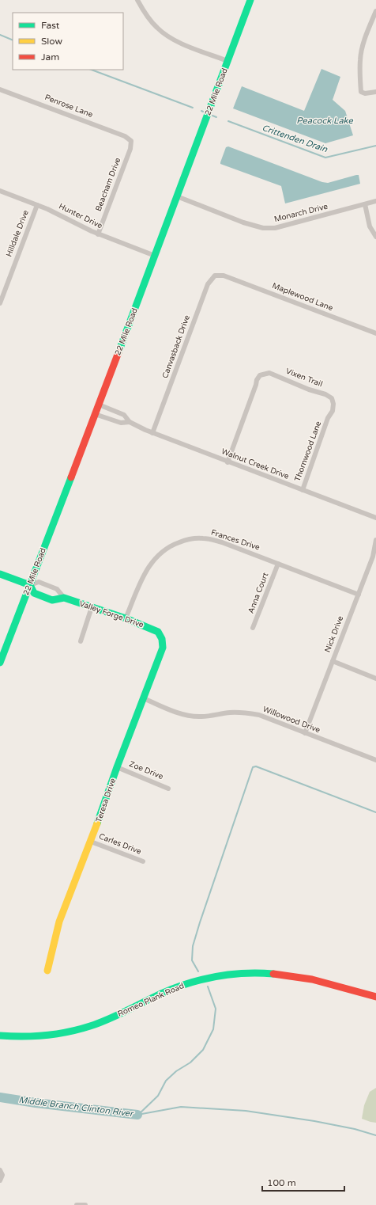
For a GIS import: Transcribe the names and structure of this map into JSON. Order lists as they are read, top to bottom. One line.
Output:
{"streets":{"street":["22 Mile Road","Penrose Lane","Beacham Drive","Monarch Drive","Hunter Drive","Hilldale Drive","Maplewood Lane","Canvasback Drive","Vixen Trail","Thornwood Lane","Walnut Creek Drive","Frances Drive","Anna Court","Valley Forge Drive","Nick Drive","Willowood Drive","Zoe Drive","Teresa Drive","Carles Drive","Romeo Plank Road"]},"crossings":[["22 Mile Road","Monarch Drive"],["22 Mile Road","Hunter Drive"],["22 Mile Road","Walnut Creek Drive"],["22 Mile Road","Valley Forge Drive"],["Penrose Lane","Beacham Drive"],["Beacham Drive","Hunter Drive"],["Hunter Drive","Hilldale Drive"],["Maplewood Lane","Canvasback Drive"],["Canvasback Drive","Walnut Creek Drive"],["Vixen Trail","Thornwood Lane"],["Vixen Trail","Walnut Creek Drive"],["Thornwood Lane","Walnut Creek Drive"],["Frances Drive","Anna Court"],["Frances Drive","Valley Forge Drive"],["Frances Drive","Nick Drive"],["Valley Forge Drive","Teresa Drive"],["Nick Drive","Willowood Drive"],["Willowood Drive","Teresa Drive"],["Zoe Drive","Teresa Drive"],["Teresa Drive","Carles Drive"]],"water":["Peacock Lake","Crittenden Drain","Middle Branch Clinton River"],"legend":["Fast","Slow","Jam"],"scale_bar":"100 m"}
